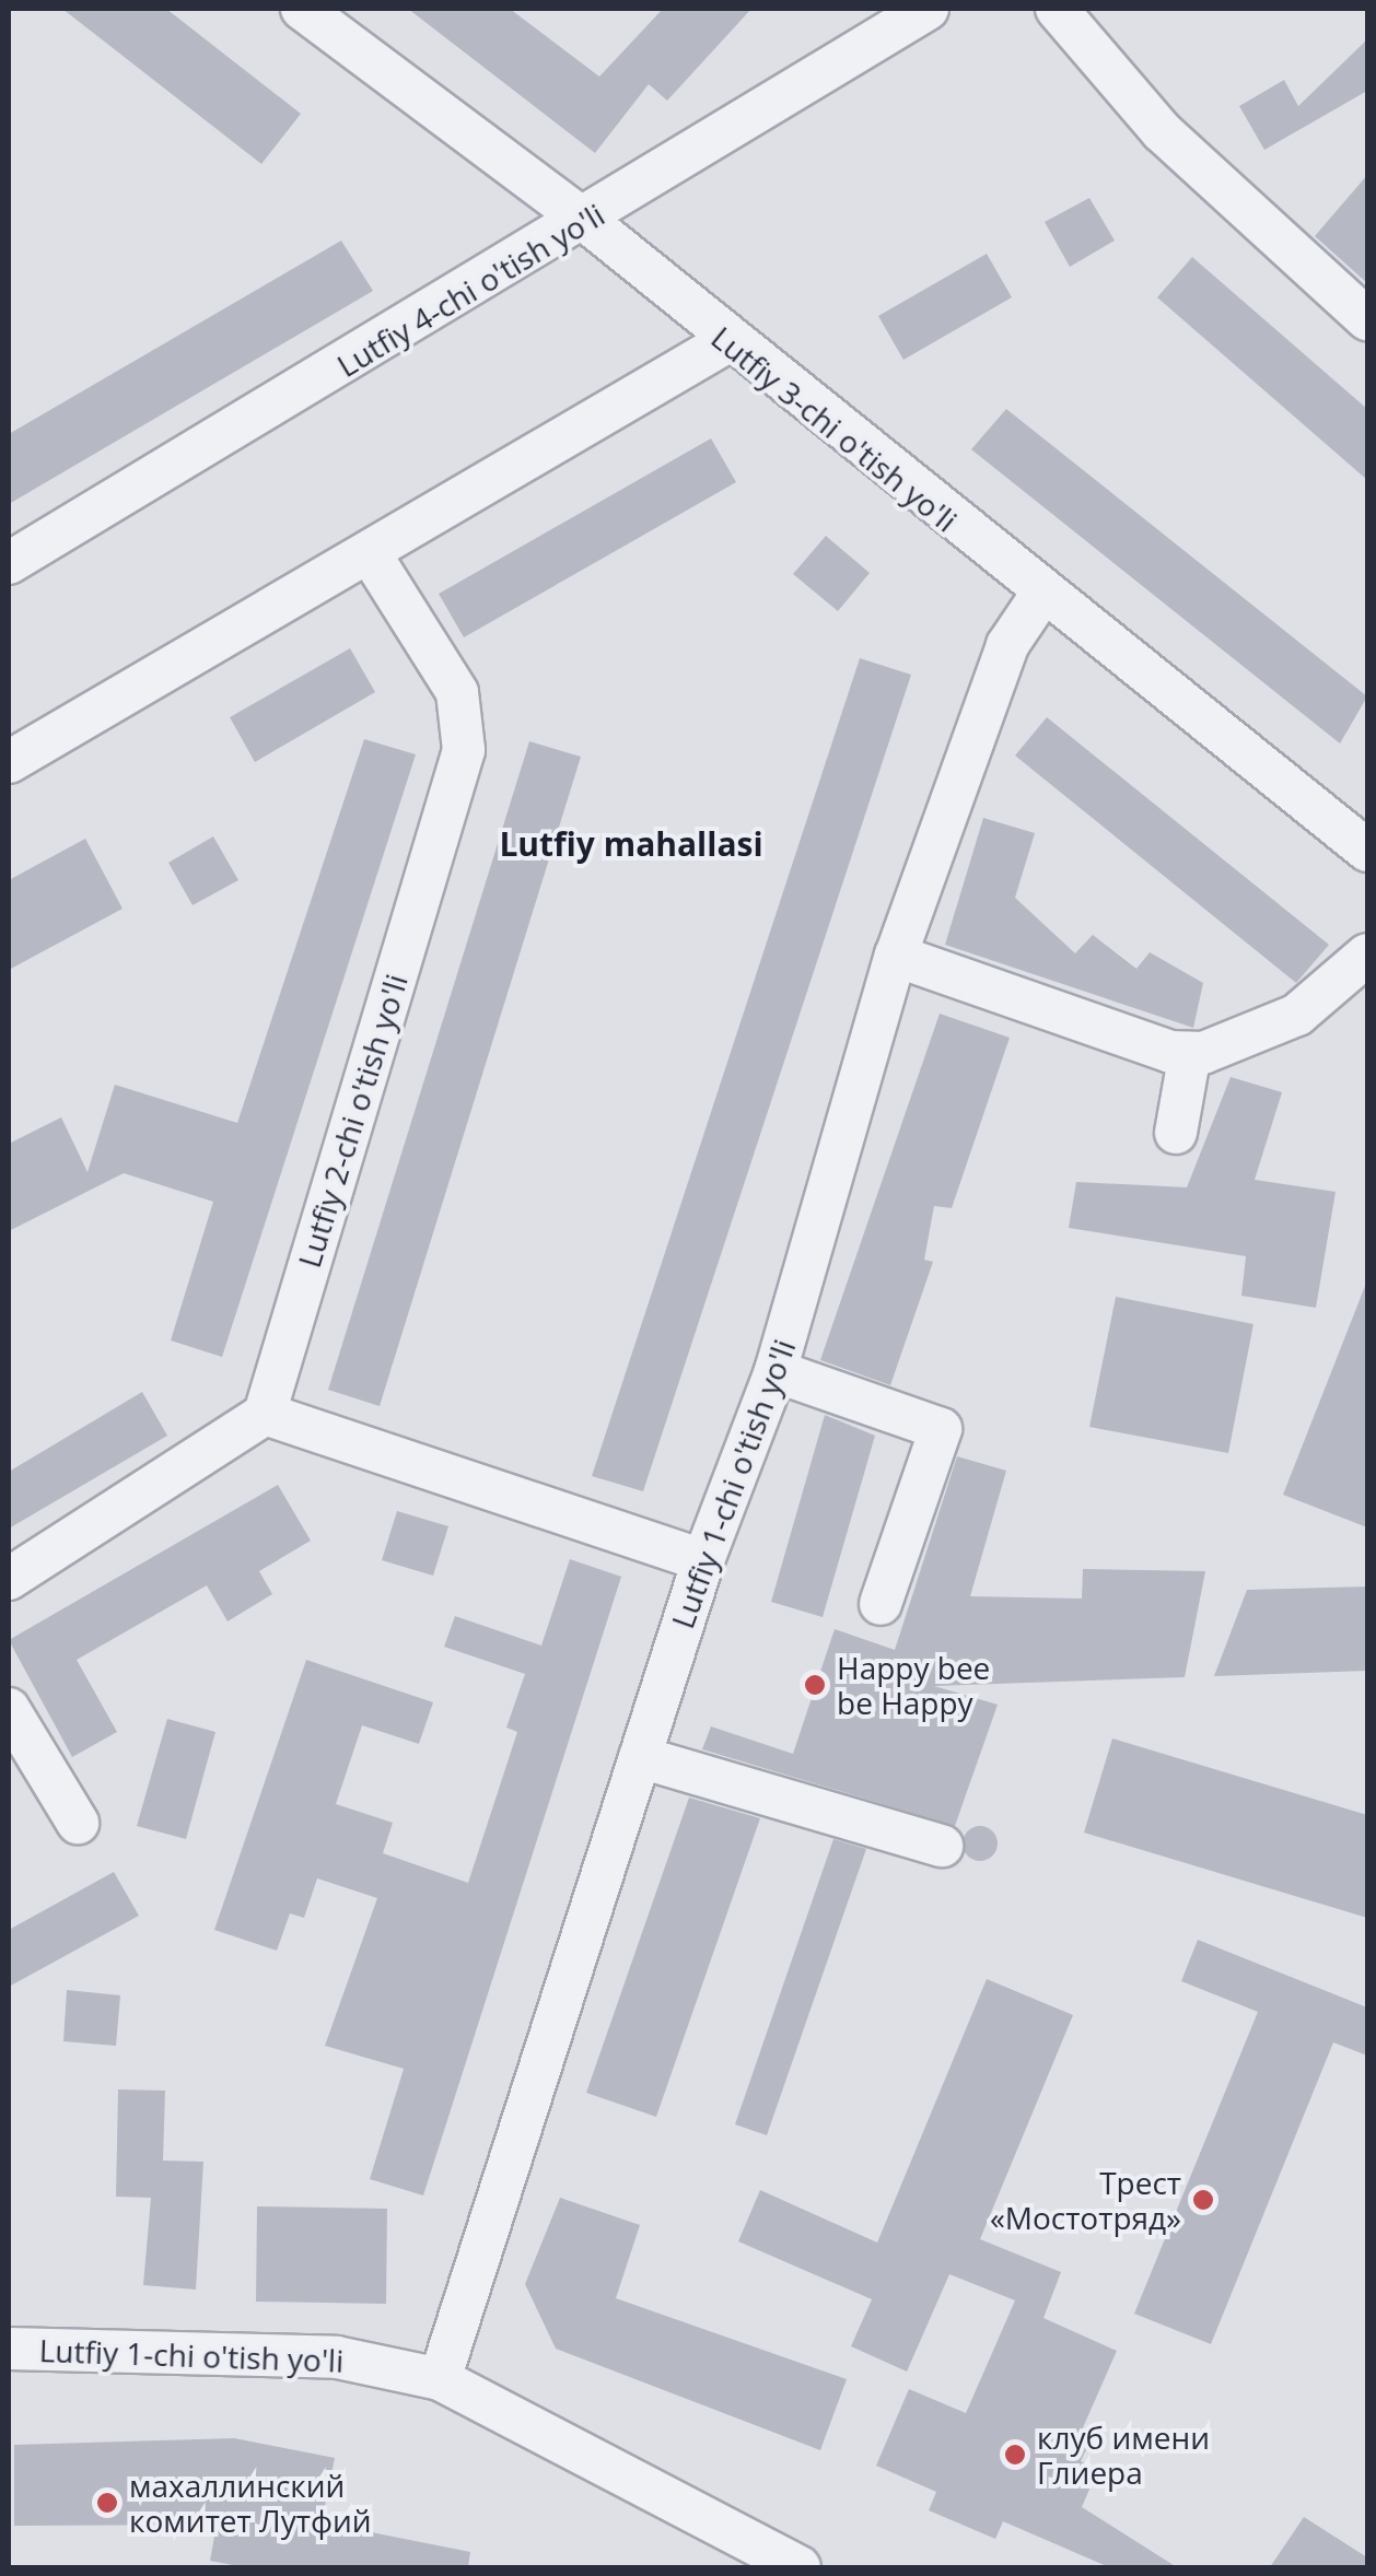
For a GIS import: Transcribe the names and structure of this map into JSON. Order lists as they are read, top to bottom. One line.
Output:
{"streets":{"street":["Lutfiy 4-chi o'tish yo'li","Lutfiy 3-chi o'tish yo'li","Lutfiy 2-chi o'tish yo'li","Lutfiy 1-chi o'tish yo'li"]},"crossings":[["Lutfiy 4-chi o'tish yo'li","Lutfiy 3-chi o'tish yo'li"],["Lutfiy 3-chi o'tish yo'li","Lutfiy 1-chi o'tish yo'li"]],"districts":["Lutfiy mahallasi"],"places":["Happy bee be Happy","Трест «Мостотряд»","клуб имени Глиера","махаллинский комитет Лутфий"]}
